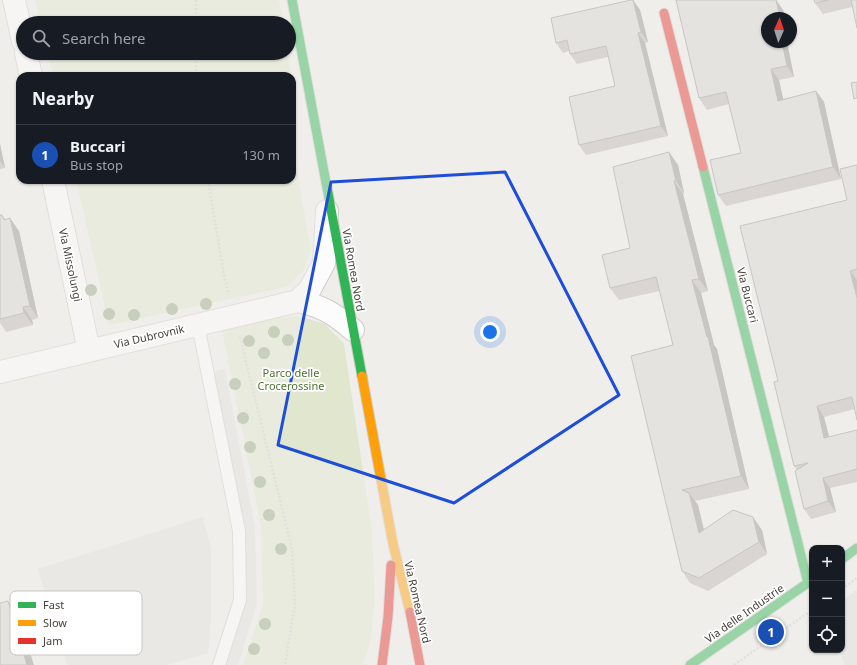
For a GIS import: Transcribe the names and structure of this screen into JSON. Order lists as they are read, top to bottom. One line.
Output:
{"streets":{"street":["Via Missolungi","Via Romea Nord","Via Buccari","Via Dubrovnik","Via delle Industrie"]},"crossings":[["Via Missolungi","Via Dubrovnik"],["Via Romea Nord","Via Dubrovnik"]],"parks":["Parco delle Crocerossine"],"legend":["Fast","Slow","Jam"],"north":"top","page":{"search":"Search here","heading":"Nearby","list":[{"mark":"1","name":"Buccari","note":"Bus stop","value":"130 m"}],"map_buttons":["+","−"],"pins":"1"}}
